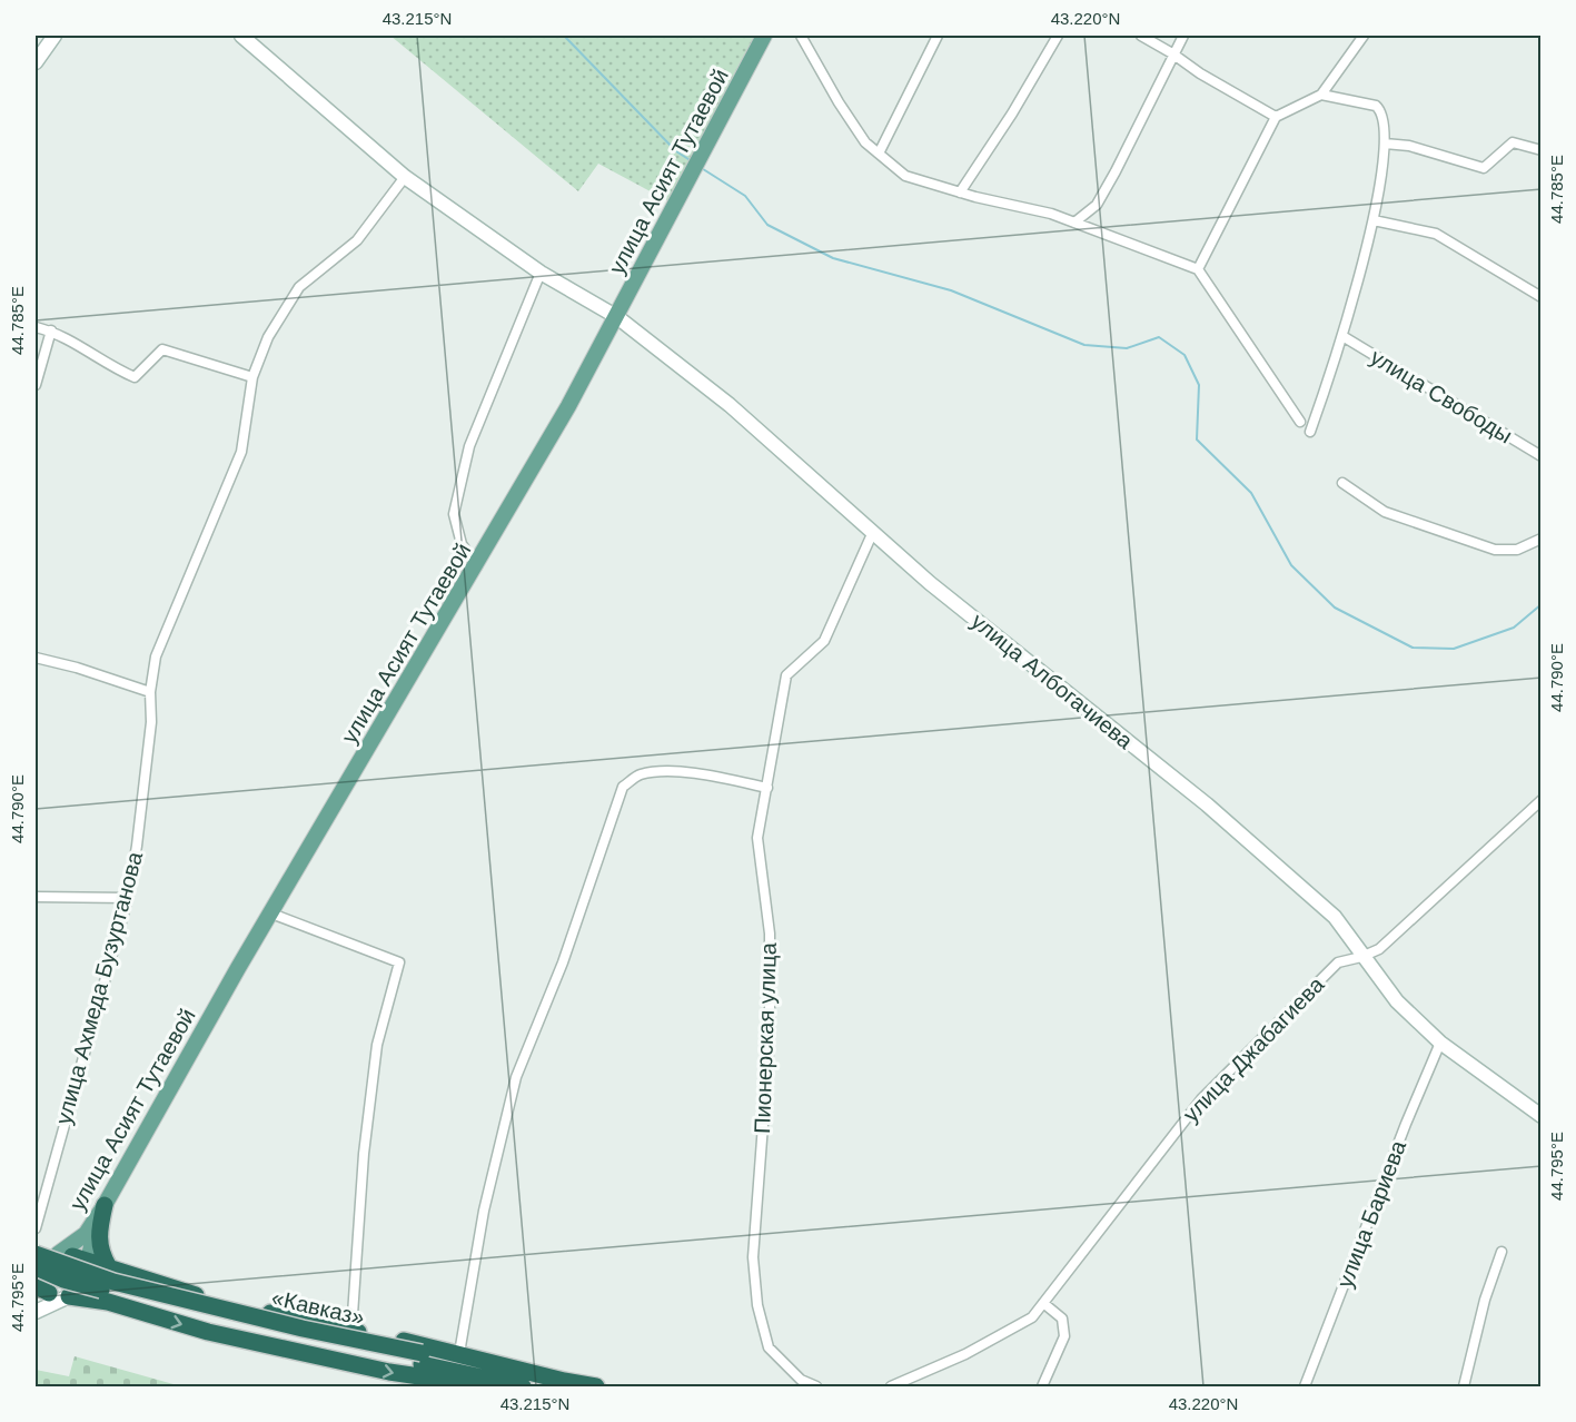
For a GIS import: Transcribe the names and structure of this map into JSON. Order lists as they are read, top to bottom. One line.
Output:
{"streets":{"highway":["«Кавказ»"],"main road":["улица Асият Тутаевой"],"street":["улица Свободы","улица Албогачиева","улица Ахмеда Бузуртанова","Пионерская улица","улица Джабагиева","улица Бариева"]},"crossings":[["улица Асият Тутаевой","улица Албогачиева"],["улица Албогачиева","улица Ахмеда Бузуртанова"],["улица Албогачиева","Пионерская улица"],["улица Албогачиева","улица Джабагиева"],["улица Албогачиева","улица Бариева"]],"coordinates":["43.215°N","43.220°N","44.785°E","44.790°E","44.795°E"]}
